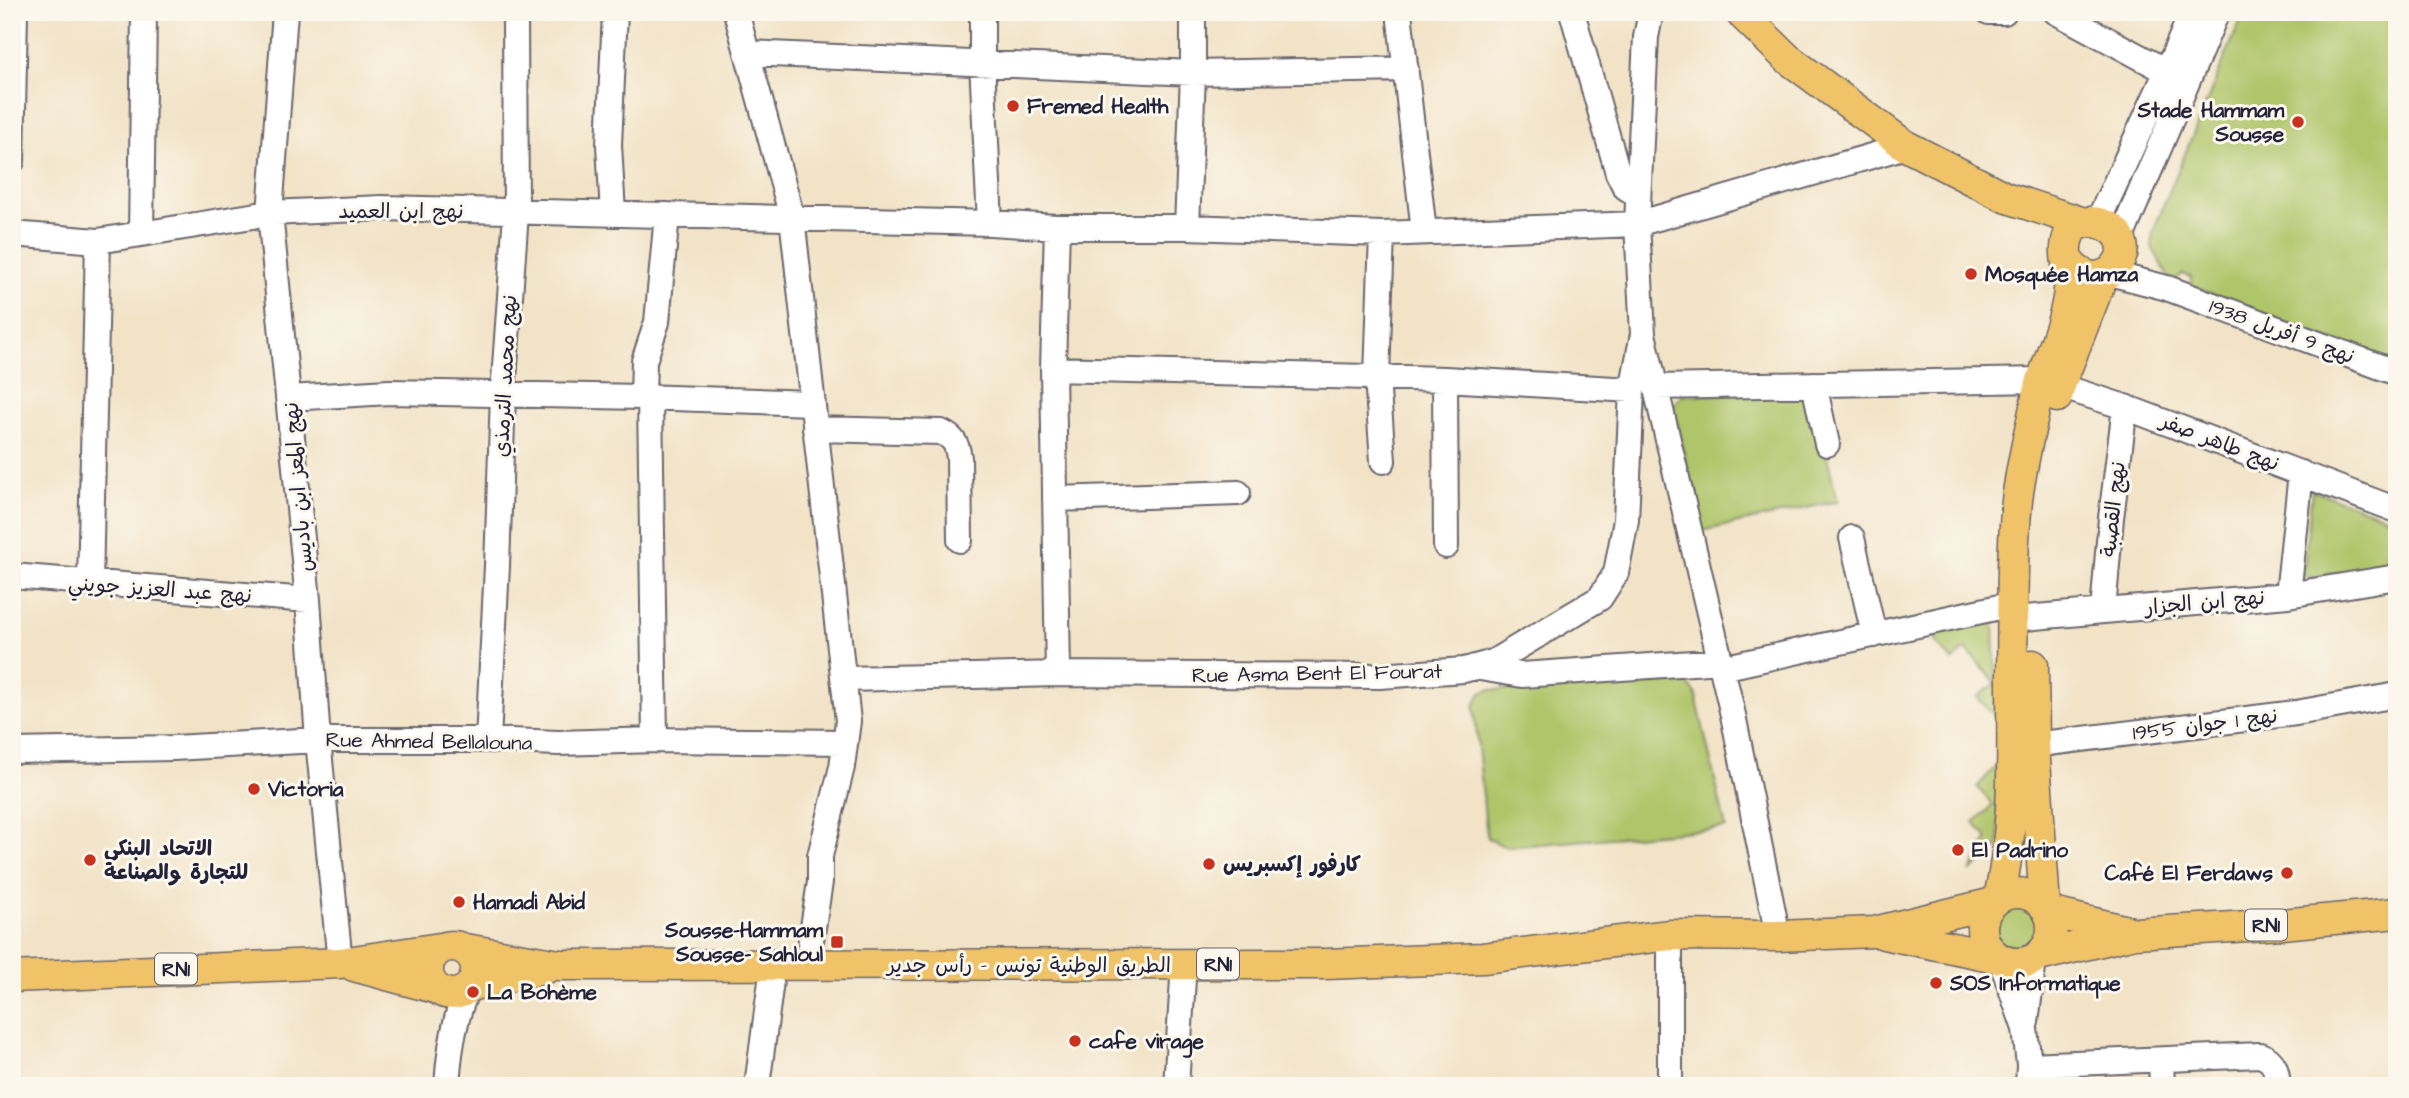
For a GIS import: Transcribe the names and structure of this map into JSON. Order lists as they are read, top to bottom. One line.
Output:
{"streets":{"main road":["RN1","الطريق الوطنية تونس - رأس جدير"],"street":["نهج ابن العميد","نهج 9 أفريل 1938","نهج محمد الترمذي","نهج طاهر صفر","نهج المعز ابن باديس","نهج القصبة","نهج عبد العزيز جويني","نهج ابن الجزار","Rue Asma Bent El Fourat","نهج 1 جوان 1955","Rue Ahmed Bellalouna"]},"crossings":[["نهج ابن العميد","نهج محمد الترمذي"],["نهج ابن العميد","نهج المعز ابن باديس"],["نهج ابن العميد","Rue Asma Bent El Fourat"],["نهج محمد الترمذي","Rue Ahmed Bellalouna"],["نهج طاهر صفر","نهج القصبة"],["نهج طاهر صفر","Rue Asma Bent El Fourat"],["نهج المعز ابن باديس","نهج عبد العزيز جويني"],["نهج المعز ابن باديس","Rue Ahmed Bellalouna"],["نهج المعز ابن باديس","الطريق الوطنية تونس - رأس جدير"],["نهج القصبة","نهج ابن الجزار"],["نهج ابن الجزار","Rue Asma Bent El Fourat"],["RN1","الطريق الوطنية تونس - رأس جدير"]],"places":{"other":["Fremed Health","Stade Hammam Sousse","Mosquée Hamza","Victoria","El Padrino","الاتحاد البنكي للتجارة والصناعة","كارفور إكسبريس","Café El Ferdaws","Hamadi Abid","SOS Informatique","La Bohème","cafe virage"],"transit":["Sousse-Hammam Sousse- Sahloul"]}}
